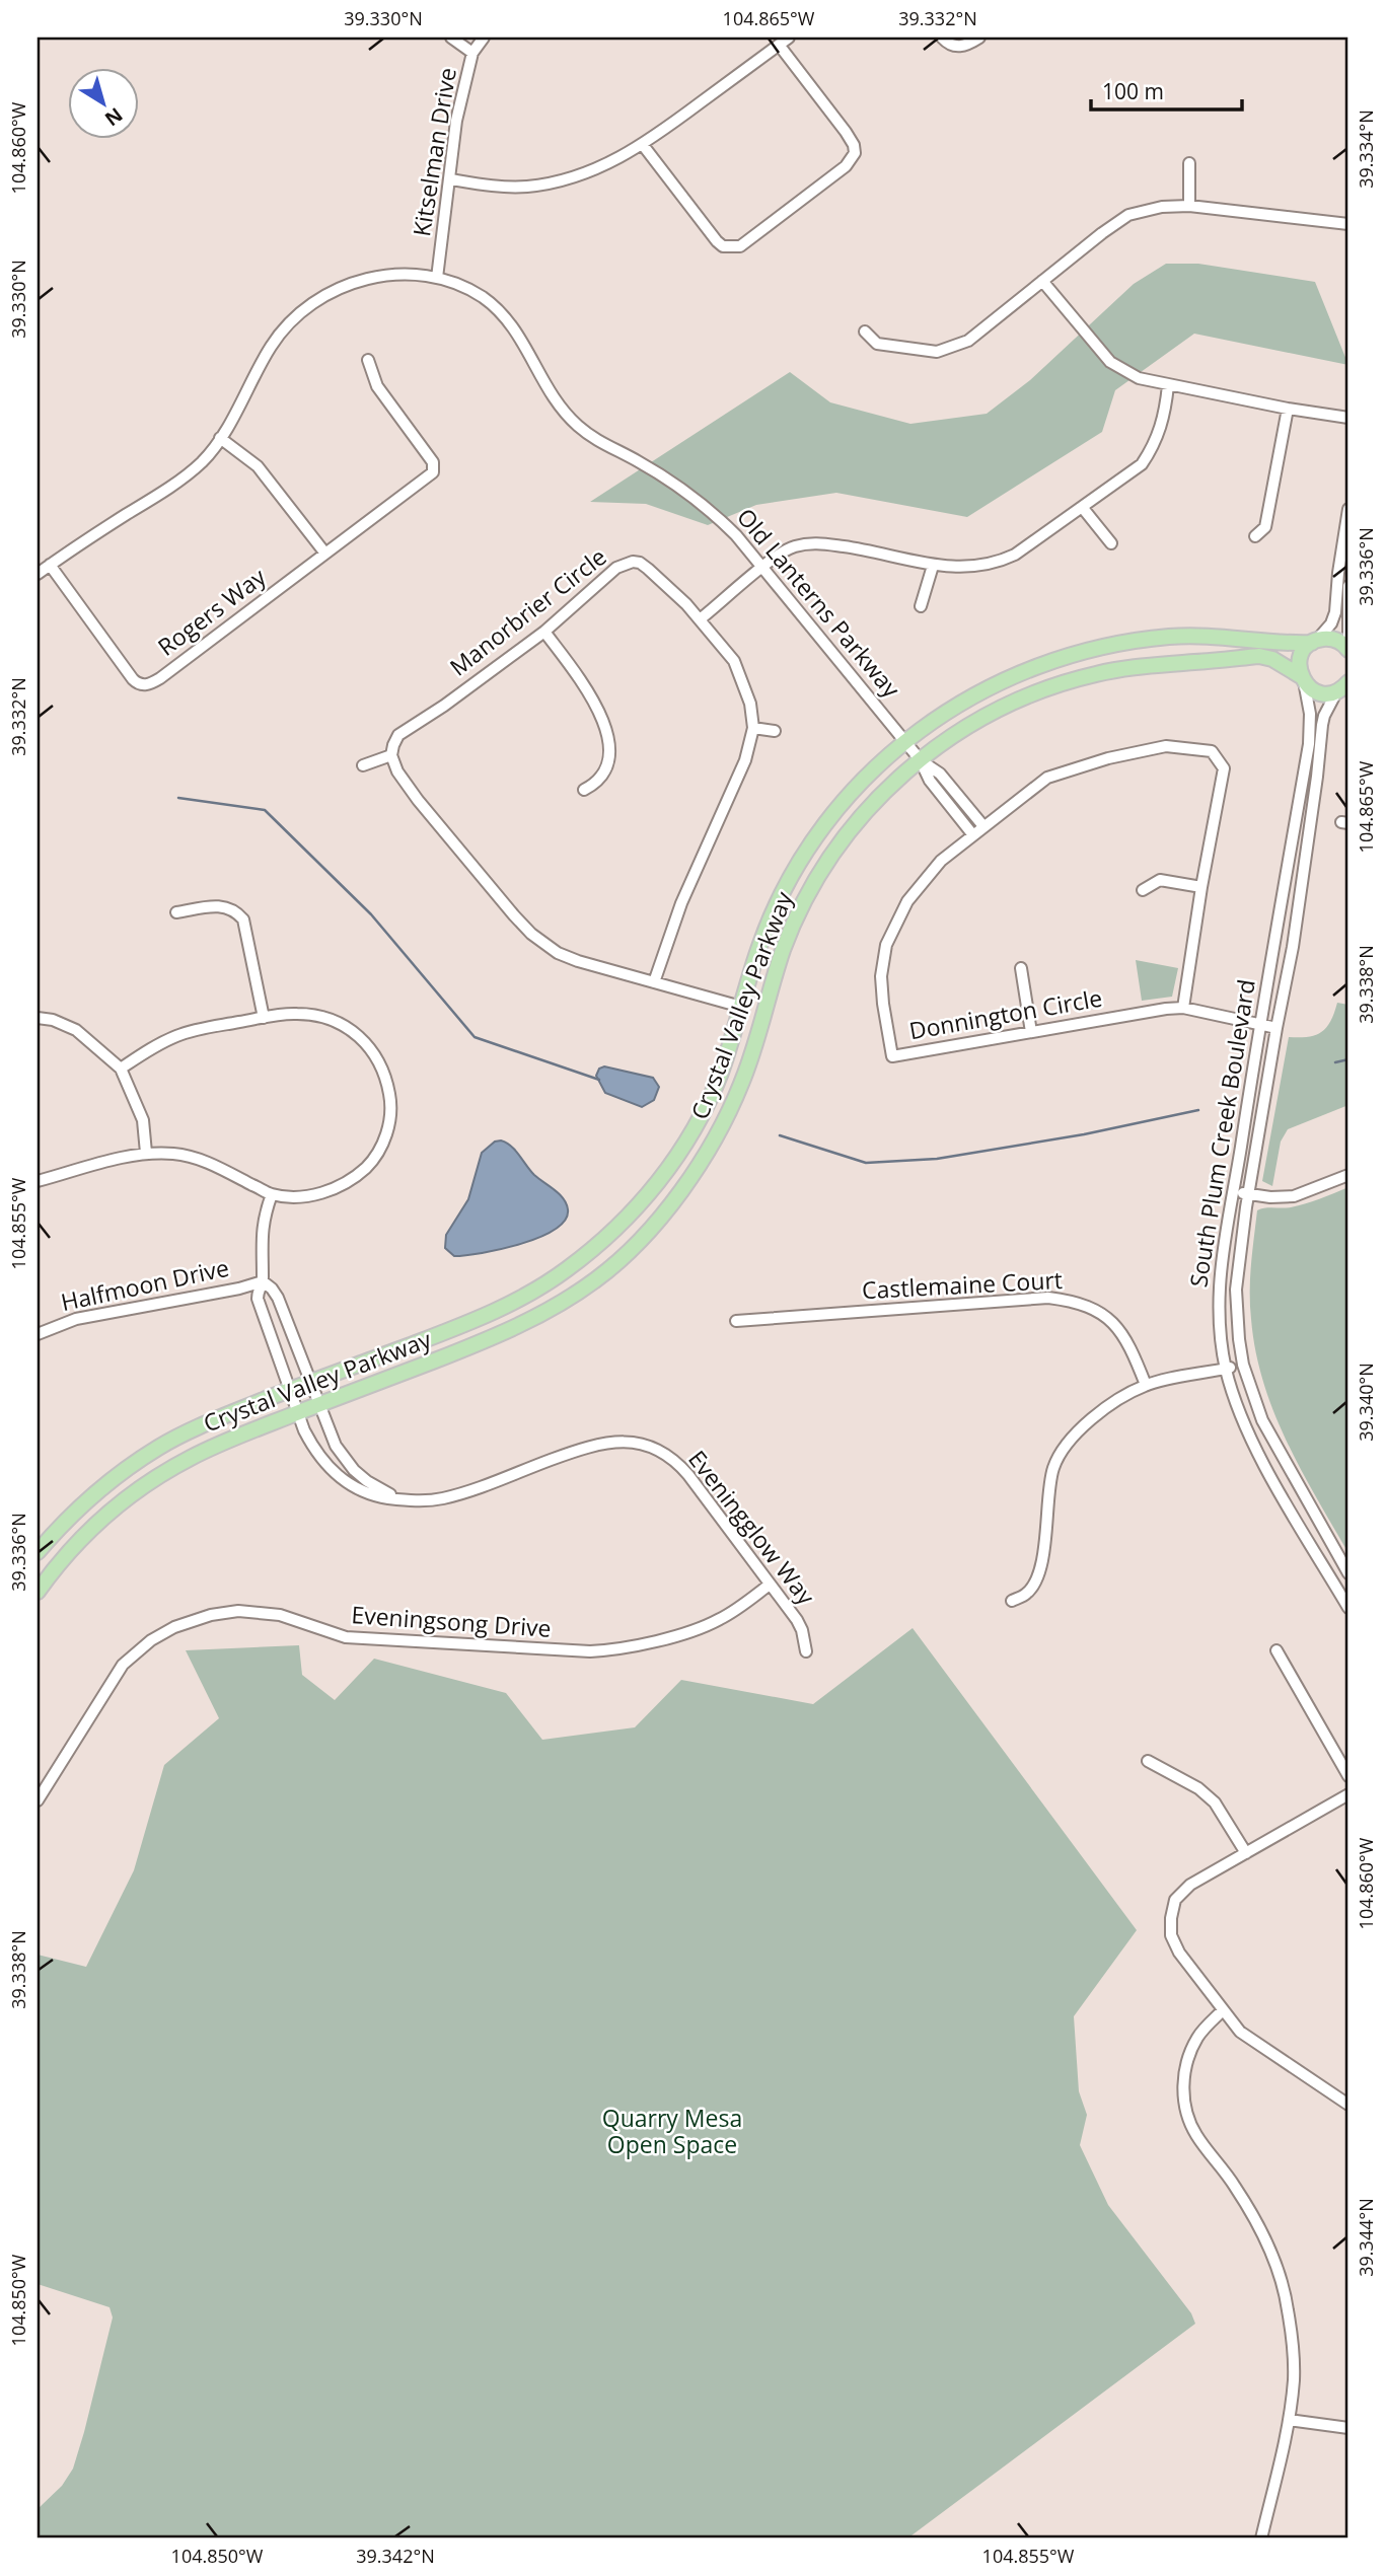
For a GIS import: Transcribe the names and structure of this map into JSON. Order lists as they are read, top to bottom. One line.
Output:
{"streets":{"main road":["Crystal Valley Parkway"],"street":["Kitselman Drive","Old Lanterns Parkway","Rogers Way","Manorbrier Circle","Donnington Circle","South Plum Creek Boulevard","Halfmoon Drive","Castlemaine Court","Eveningglow Way","Eveningsong Drive"]},"crossings":[["Kitselman Drive","Old Lanterns Parkway"],["Old Lanterns Parkway","Rogers Way"],["Old Lanterns Parkway","Crystal Valley Parkway"],["Old Lanterns Parkway","Donnington Circle"],["Crystal Valley Parkway","South Plum Creek Boulevard"],["Crystal Valley Parkway","Eveningglow Way"],["Donnington Circle","South Plum Creek Boulevard"],["Halfmoon Drive","Eveningglow Way"],["Eveningglow Way","Eveningsong Drive"]],"parks":["Quarry Mesa Open Space"],"scale_bar":"100 m","north":"bottom right","coordinates":["39.330°N","104.865°W","39.332°N","104.860°W","39.334°N","39.336°N","39.338°N","104.855°W","39.340°N","39.344°N","104.850°W","39.342°N"]}
